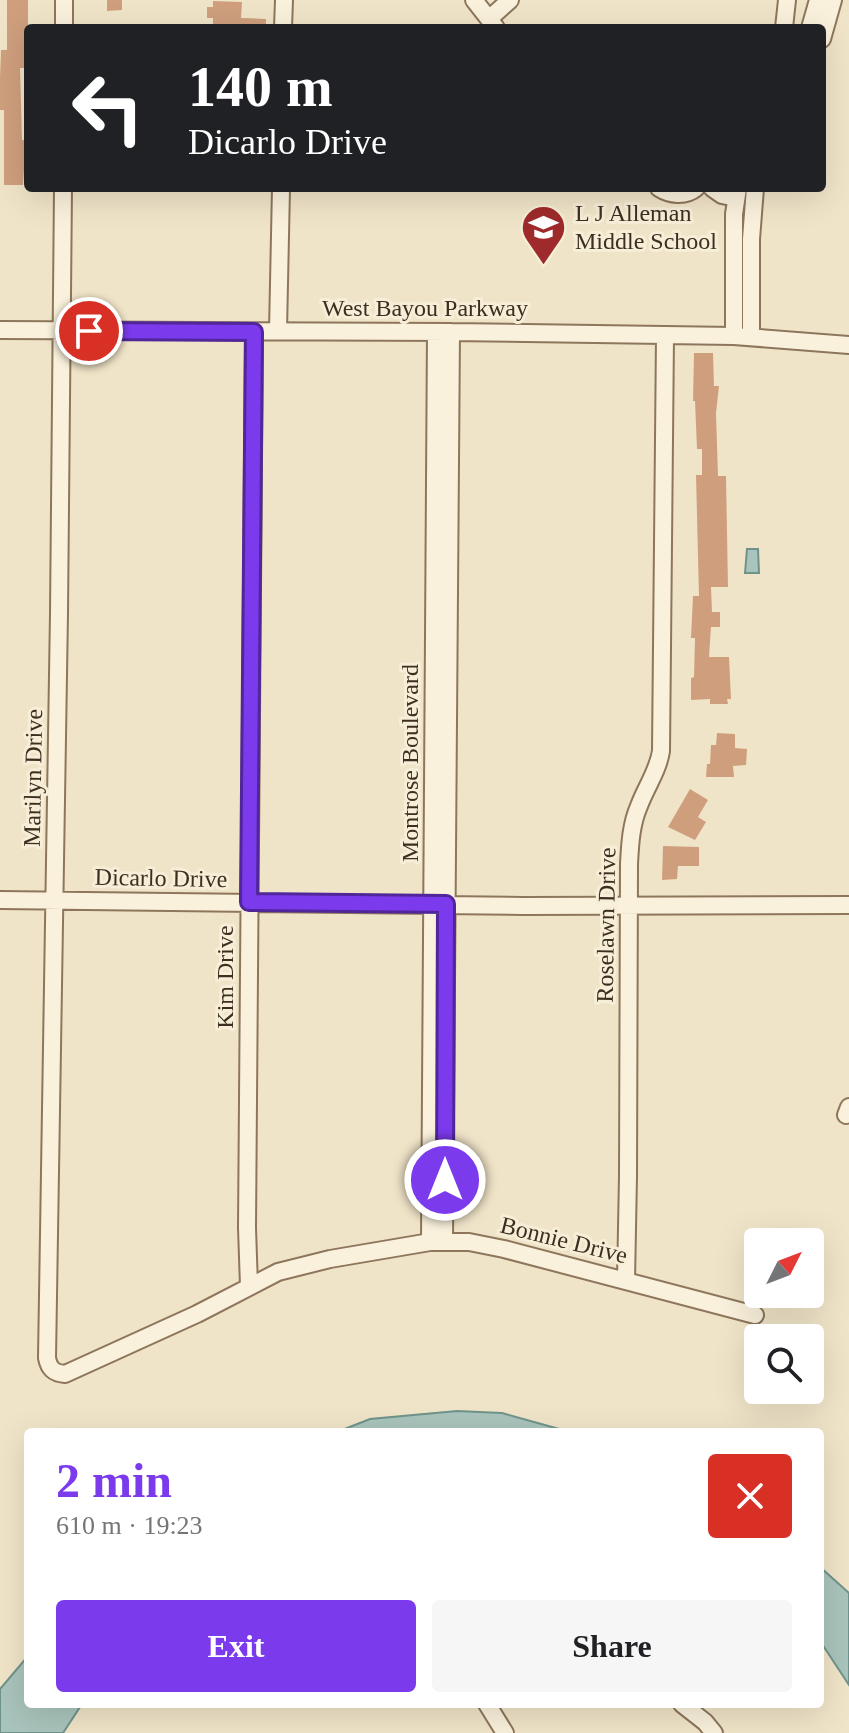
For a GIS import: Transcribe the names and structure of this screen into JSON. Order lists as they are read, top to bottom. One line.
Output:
{"streets":{"street":["West Bayou Parkway","Montrose Boulevard","Marilyn Drive","Dicarlo Drive","Roselawn Drive","Kim Drive","Bonnie Drive"]},"crossings":[["West Bayou Parkway","Montrose Boulevard"],["West Bayou Parkway","Marilyn Drive"],["West Bayou Parkway","Roselawn Drive"],["West Bayou Parkway","Kim Drive"],["Montrose Boulevard","Dicarlo Drive"],["Montrose Boulevard","Bonnie Drive"],["Marilyn Drive","Dicarlo Drive"],["Marilyn Drive","Bonnie Drive"],["Dicarlo Drive","Roselawn Drive"],["Dicarlo Drive","Kim Drive"],["Roselawn Drive","Bonnie Drive"],["Kim Drive","Bonnie Drive"]],"places":{"school or university":["L J Alleman Middle School"]},"north":"top right","page":{"turn":["140 m","Dicarlo Drive"],"heading":["2 min","610 m · 19:23"],"buttons":["Exit","Share"]}}
